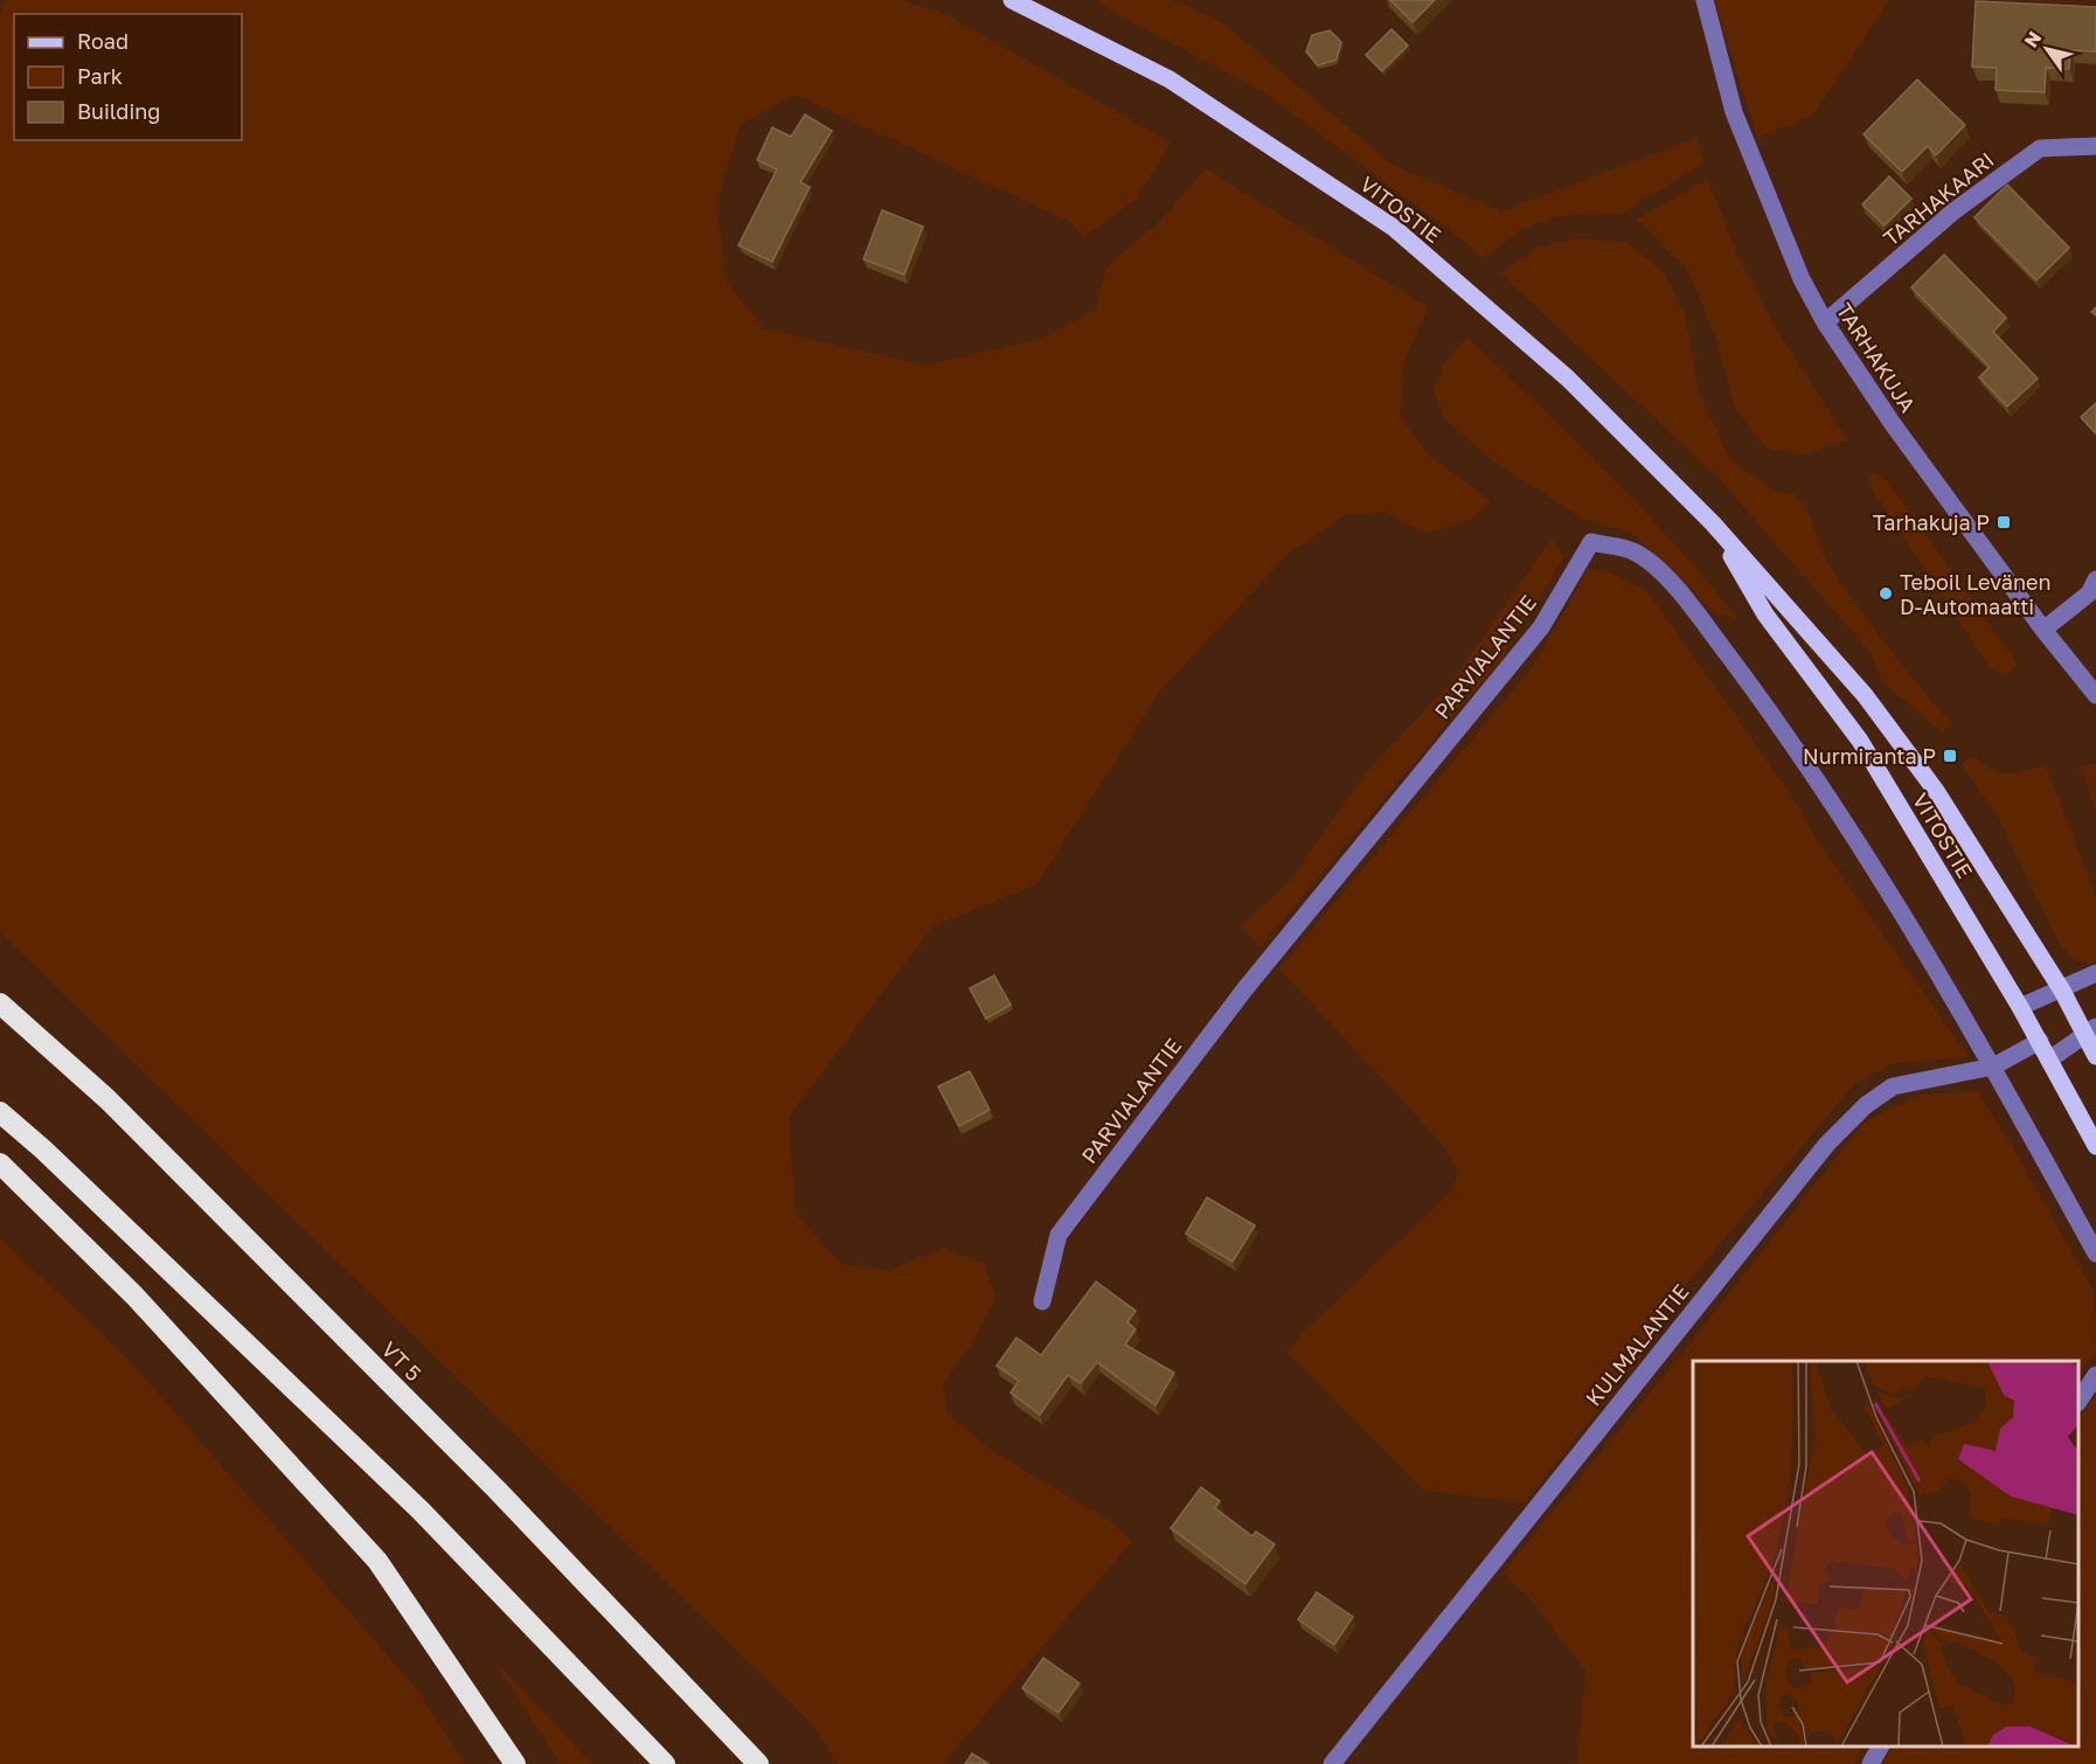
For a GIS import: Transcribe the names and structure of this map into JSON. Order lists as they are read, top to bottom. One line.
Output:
{"streets":{"highway":["VT 5"],"main road":["VITOSTIE"],"street":["TARHAKAARI","TARHAKUJA","PARVIALANTIE","KULMALANTIE"]},"crossings":[["TARHAKAARI","TARHAKUJA"],["VITOSTIE","KULMALANTIE"],["PARVIALANTIE","KULMALANTIE"]],"places":{"transit":["Tarhakuja P","Nurmiranta P"],"other":["Teboil Levänen D-Automaatti"]},"legend":["Road","Park","Building"],"north":"top left"}
